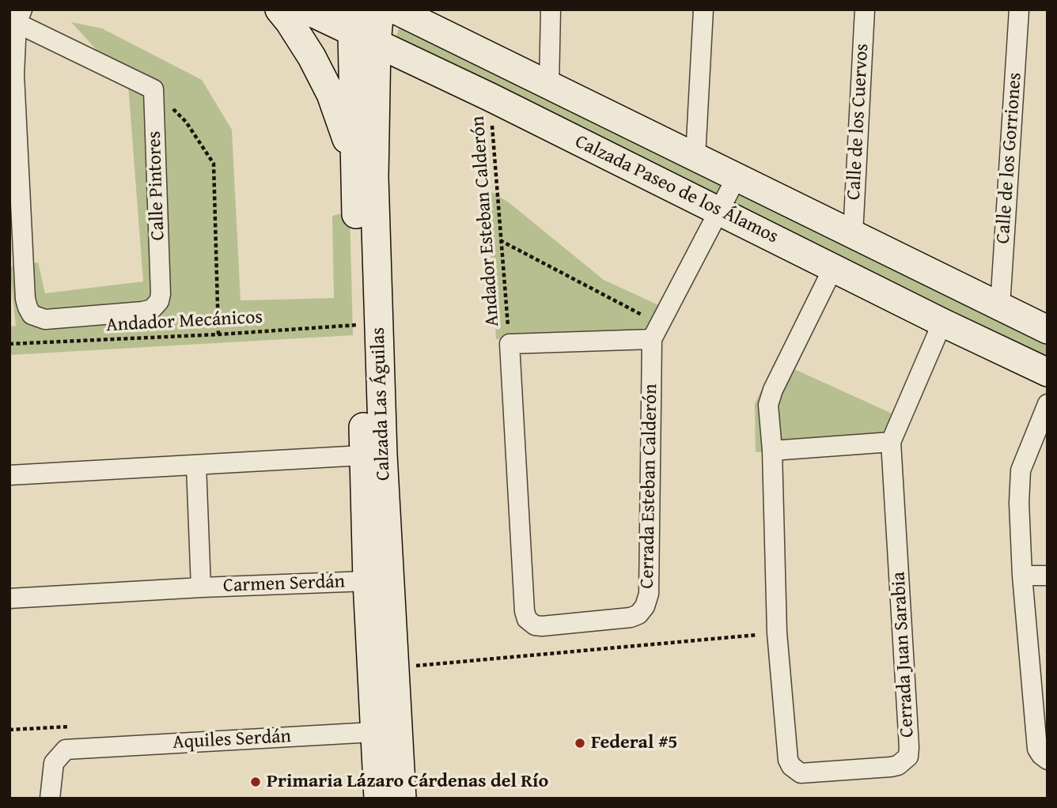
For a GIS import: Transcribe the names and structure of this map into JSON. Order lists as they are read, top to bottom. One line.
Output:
{"streets":{"main road":["Calzada Paseo de los Álamos","Calzada Las Águilas"],"street":["Calle de los Cuervos","Calle de los Gorriones","Calle Pintores","Cerrada Esteban Calderón","Carmen Serdán","Cerrada Juan Sarabia","Aquiles Serdán"],"path":["Andador Esteban Calderón","Andador Mecánicos"]},"crossings":[["Calle de los Cuervos","Calzada Paseo de los Álamos"],["Calle de los Gorriones","Calzada Paseo de los Álamos"],["Calzada Paseo de los Álamos","Andador Esteban Calderón"],["Calzada Paseo de los Álamos","Calzada Las Águilas"],["Calzada Paseo de los Álamos","Cerrada Juan Sarabia"],["Andador Esteban Calderón","Cerrada Esteban Calderón"],["Andador Mecánicos","Calzada Las Águilas"],["Calzada Las Águilas","Carmen Serdán"],["Calzada Las Águilas","Aquiles Serdán"]],"places":["Federal #5","Primaria Lázaro Cárdenas del Río"]}
